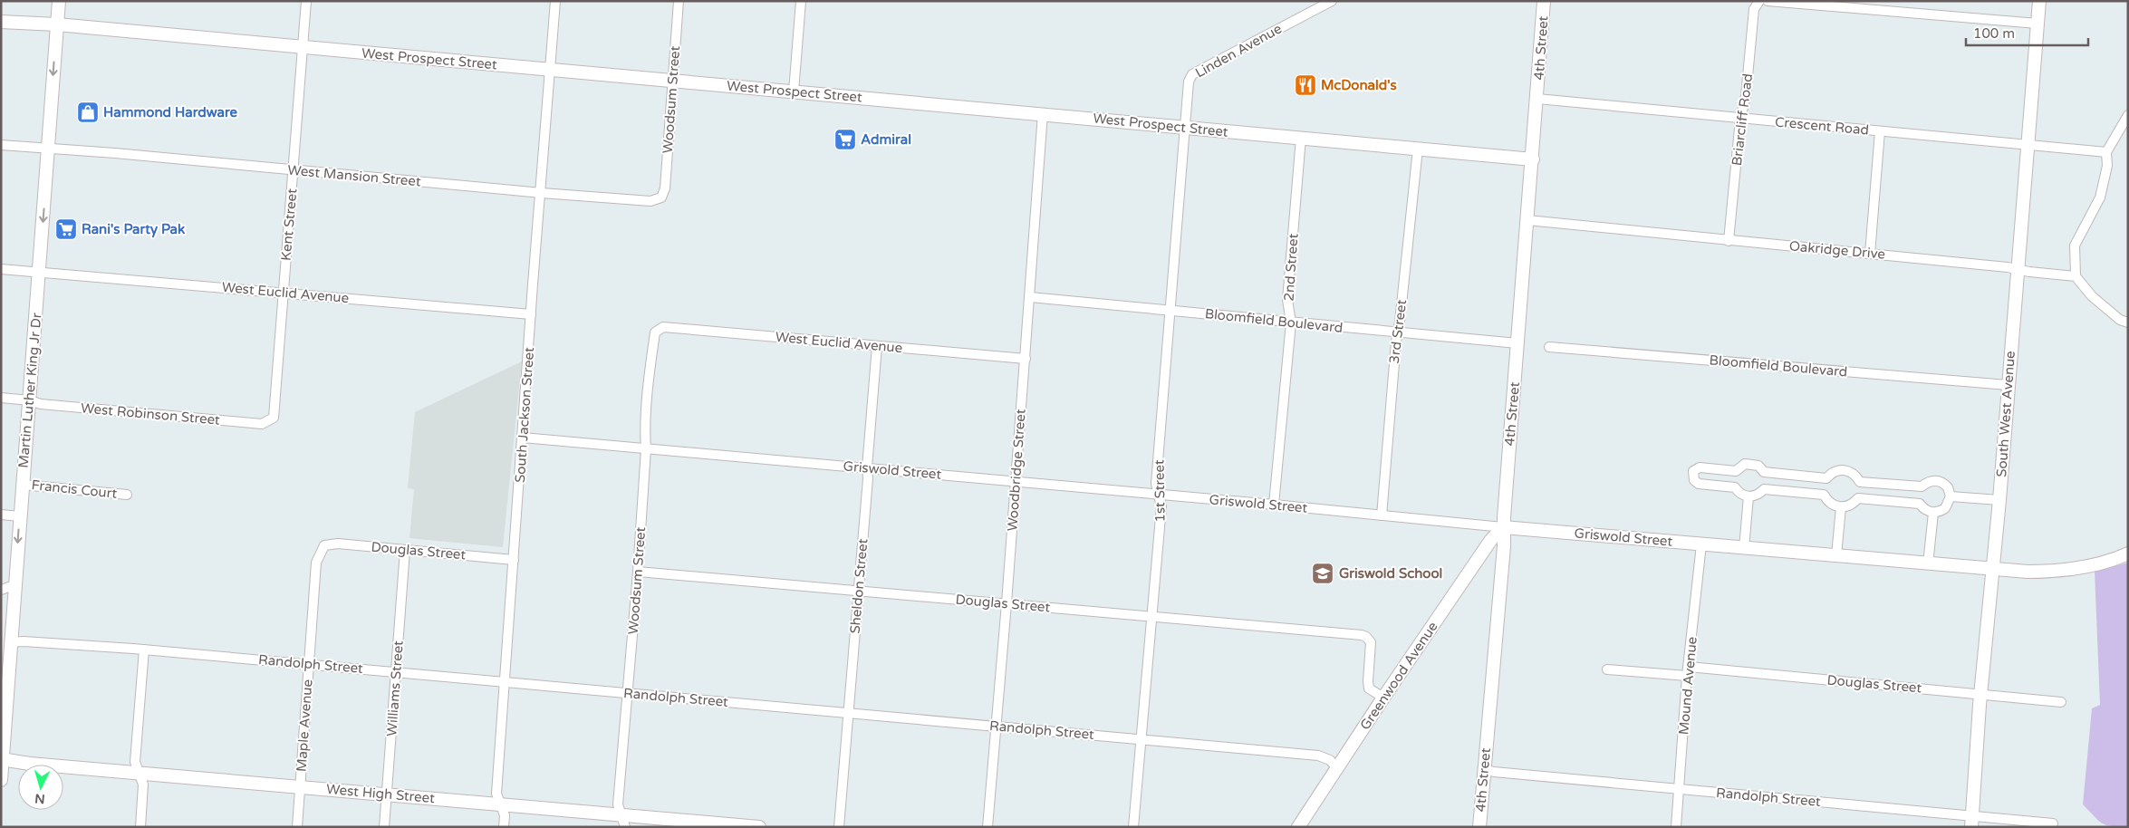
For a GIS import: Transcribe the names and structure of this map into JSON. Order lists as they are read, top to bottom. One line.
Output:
{"streets":{"street":["4th Street","Linden Avenue","West Prospect Street","Woodsum Street","Briarcliff Road","Crescent Road","West Mansion Street","Kent Street","Oakridge Drive","2nd Street","West Euclid Avenue","Bloomfield Boulevard","3rd Street","Martin Luther King Jr Dr","West Robinson Street","South West Avenue","South Jackson Street","Griswold Street","Woodbridge Street","Francis Court","1st Street","Douglas Street","Sheldon Street","Randolph Street","Greenwood Avenue","Mound Avenue","Williams Street","Maple Avenue","West High Street"]},"crossings":[["4th Street","West Prospect Street"],["4th Street","Crescent Road"],["4th Street","Oakridge Drive"],["4th Street","Bloomfield Boulevard"],["4th Street","Griswold Street"],["4th Street","Randolph Street"],["4th Street","Greenwood Avenue"],["Linden Avenue","West Prospect Street"],["Linden Avenue","1st Street"],["West Prospect Street","Woodsum Street"],["West Prospect Street","Kent Street"],["West Prospect Street","2nd Street"],["West Prospect Street","3rd Street"],["West Prospect Street","Martin Luther King Jr Dr"],["West Prospect Street","South Jackson Street"],["West Prospect Street","Woodbridge Street"],["West Prospect Street","1st Street"],["Woodsum Street","West Mansion Street"],["Woodsum Street","West Euclid Avenue"],["Woodsum Street","Griswold Street"],["Woodsum Street","Douglas Street"],["Woodsum Street","Randolph Street"],["Woodsum Street","West High Street"],["Briarcliff Road","Crescent Road"],["Briarcliff Road","Oakridge Drive"],["Crescent Road","South West Avenue"],["West Mansion Street","Kent Street"],["West Mansion Street","Martin Luther King Jr Dr"],["West Mansion Street","South Jackson Street"],["Kent Street","West Euclid Avenue"],["Kent Street","West Robinson Street"],["Oakridge Drive","South West Avenue"],["2nd Street","Bloomfield Boulevard"],["2nd Street","Griswold Street"],["West Euclid Avenue","Martin Luther King Jr Dr"],["West Euclid Avenue","South Jackson Street"],["West Euclid Avenue","Woodbridge Street"],["West Euclid Avenue","Sheldon Street"],["Bloomfield Boulevard","3rd Street"],["Bloomfield Boulevard","South West Avenue"],["Bloomfield Boulevard","Woodbridge Street"],["Bloomfield Boulevard","1st Street"],["3rd Street","Griswold Street"],["Martin Luther King Jr Dr","West Robinson Street"],["Martin Luther King Jr Dr","Francis Court"],["Martin Luther King Jr Dr","Randolph Street"],["Martin Luther King Jr Dr","West High Street"],["South West Avenue","Griswold Street"],["South West Avenue","Douglas Street"],["South West Avenue","Randolph Street"],["South Jackson Street","Griswold Street"],["South Jackson Street","Douglas Street"],["South Jackson Street","Randolph Street"],["South Jackson Street","West High Street"],["Griswold Street","Woodbridge Street"],["Griswold Street","1st Street"],["Griswold Street","Sheldon Street"],["Griswold Street","Greenwood Avenue"],["Griswold Street","Mound Avenue"],["Woodbridge Street","Douglas Street"],["Woodbridge Street","Randolph Street"],["1st Street","Douglas Street"],["1st Street","Randolph Street"],["Douglas Street","Sheldon Street"],["Douglas Street","Greenwood Avenue"],["Douglas Street","Mound Avenue"],["Douglas Street","Williams Street"],["Douglas Street","Maple Avenue"],["Sheldon Street","Randolph Street"],["Randolph Street","Greenwood Avenue"],["Randolph Street","Mound Avenue"],["Randolph Street","Williams Street"],["Randolph Street","Maple Avenue"],["Williams Street","West High Street"],["Maple Avenue","West High Street"]],"one_way":["Martin Luther King Jr Dr"],"places":{"restaurant":["McDonald's"],"shop":["Hammond Hardware"],"supermarket":["Admiral","Rani's Party Pak"],"school or university":["Griswold School"]},"scale_bar":"100 m","north":"bottom"}
